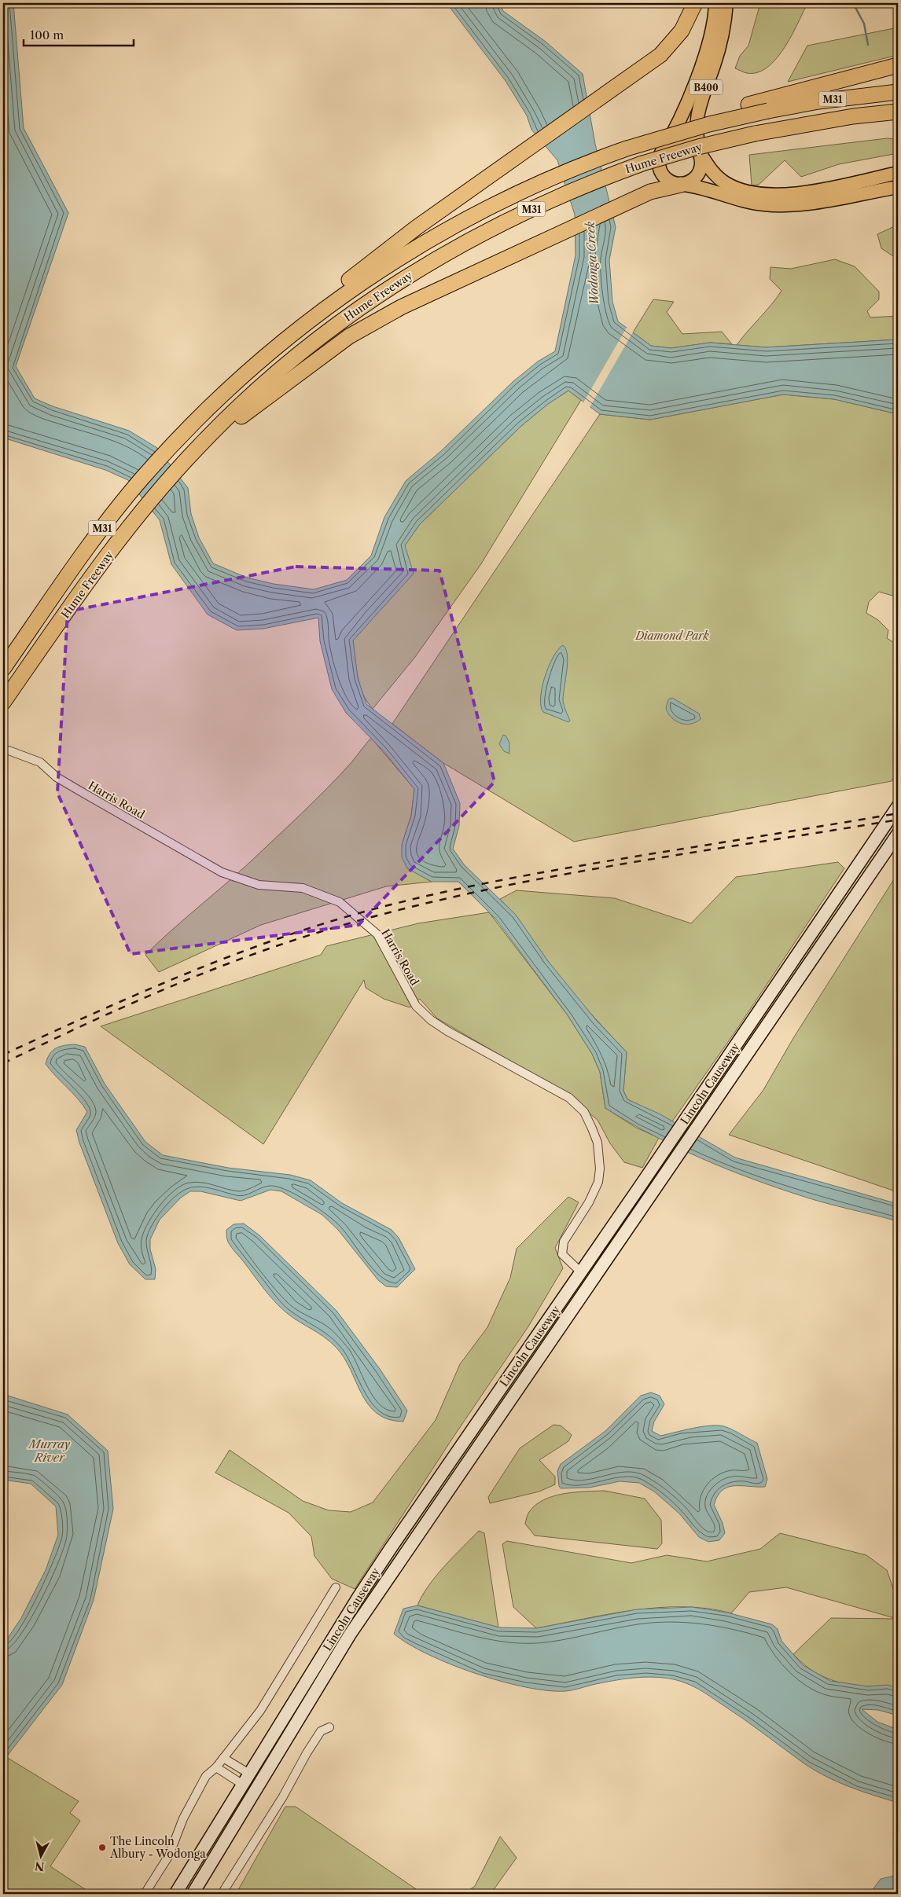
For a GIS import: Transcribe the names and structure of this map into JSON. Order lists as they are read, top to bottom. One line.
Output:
{"streets":{"highway":["M31","Hume Freeway"],"main road":["B400","Lincoln Causeway"],"street":["Harris Road"]},"crossings":[["Harris Road","Lincoln Causeway"]],"water":["Wodonga Creek","Murray River"],"parks":["Diamond Park"],"places":["The Lincoln Albury - Wodonga"],"scale_bar":"100 m","north":"bottom"}
